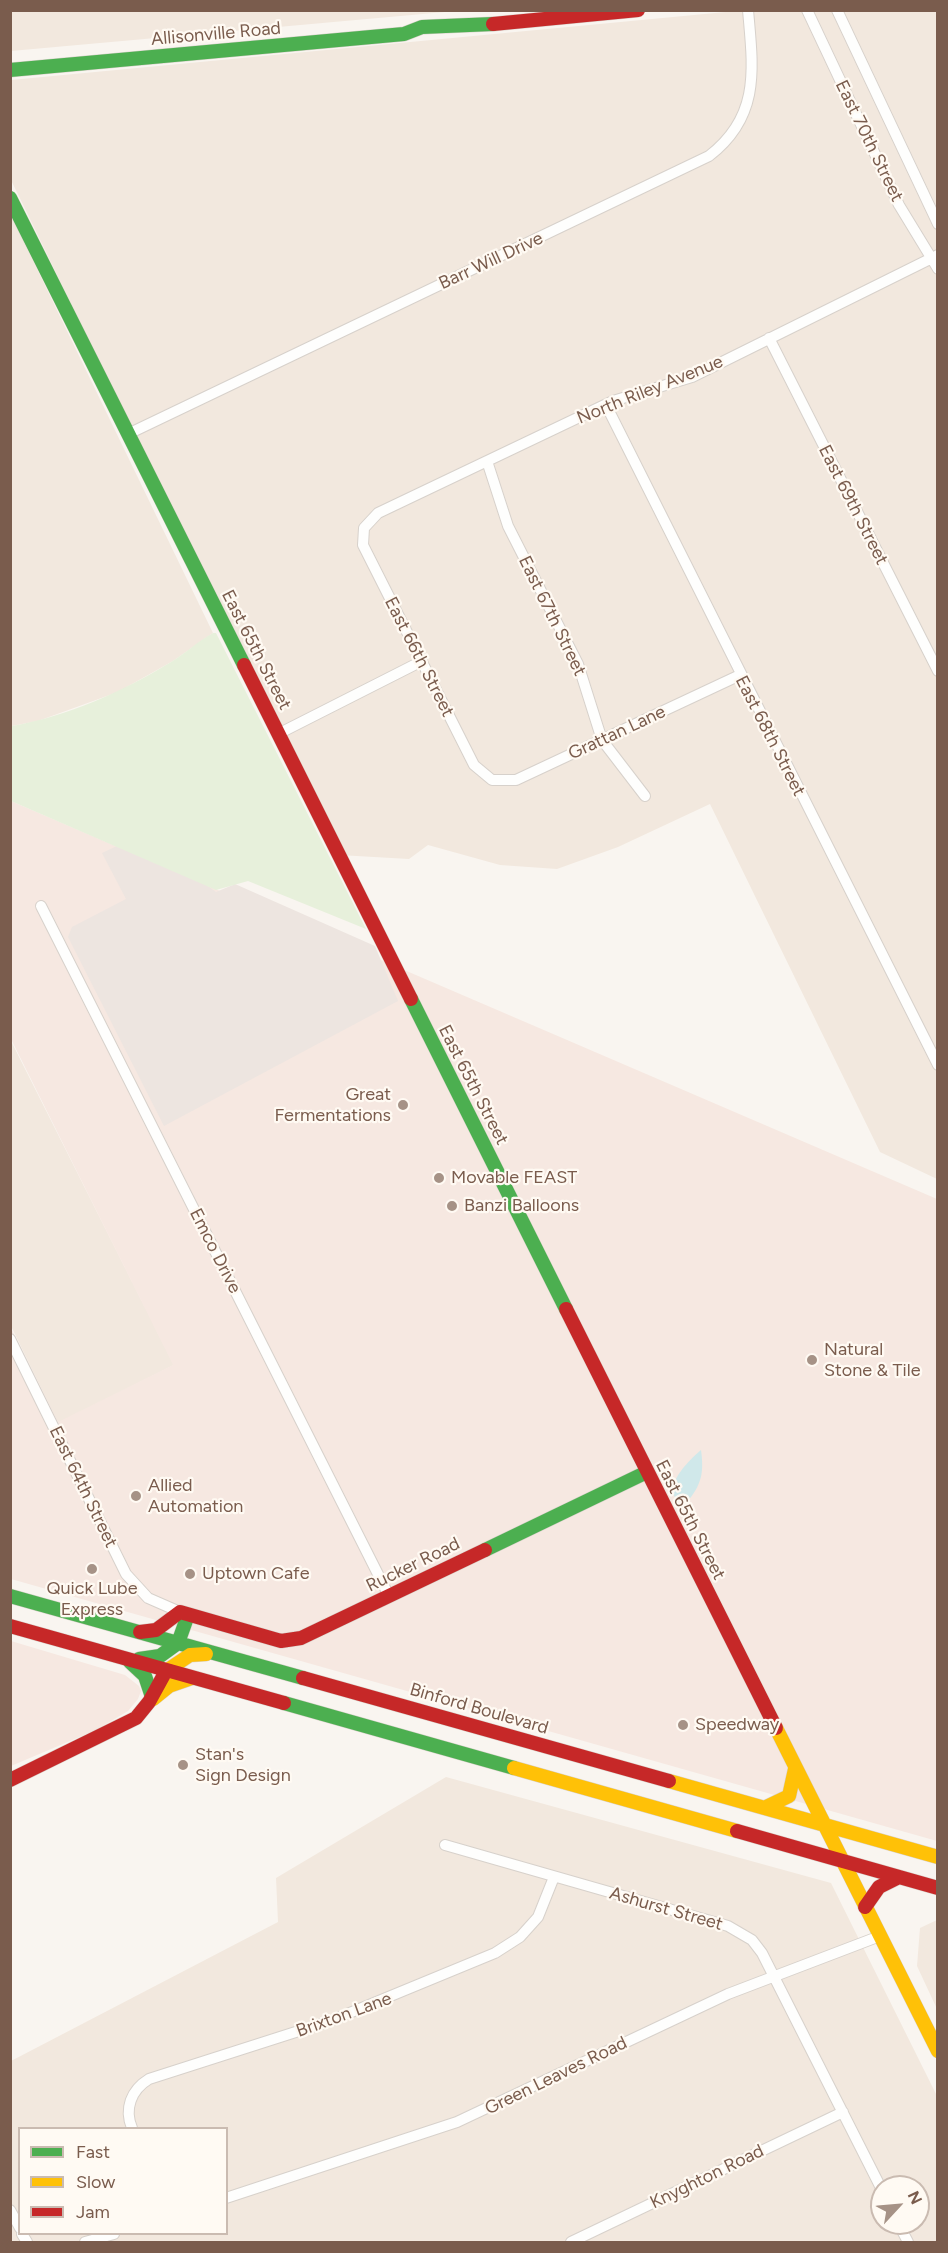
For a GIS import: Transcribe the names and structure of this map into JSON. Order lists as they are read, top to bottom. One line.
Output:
{"streets":{"street":["Allisonville Road","East 70th Street","Barr Will Drive","North Riley Avenue","East 69th Street","East 67th Street","East 65th Street","East 66th Street","Grattan Lane","East 68th Street","Emco Drive","East 64th Street","Rucker Road","Binford Boulevard","Ashurst Street","Brixton Lane","Green Leaves Road","Knyghton Road"]},"crossings":[["East 70th Street","North Riley Avenue"],["Barr Will Drive","East 65th Street"],["North Riley Avenue","East 69th Street"],["North Riley Avenue","East 67th Street"],["North Riley Avenue","East 66th Street"],["North Riley Avenue","East 68th Street"],["East 67th Street","Grattan Lane"],["East 65th Street","Rucker Road"],["East 65th Street","Binford Boulevard"],["East 65th Street","Green Leaves Road"],["East 66th Street","Grattan Lane"],["Grattan Lane","East 68th Street"],["Emco Drive","Rucker Road"],["East 64th Street","Rucker Road"],["Ashurst Street","Brixton Lane"],["Ashurst Street","Green Leaves Road"],["Ashurst Street","Knyghton Road"]],"places":["Great Fermentations","Movable FEAST","Banzi Balloons","Natural Stone & Tile","Allied Automation","Quick Lube Express","Uptown Cafe","Speedway","Stan's Sign Design"],"legend":["Fast","Slow","Jam"],"north":"top right"}
